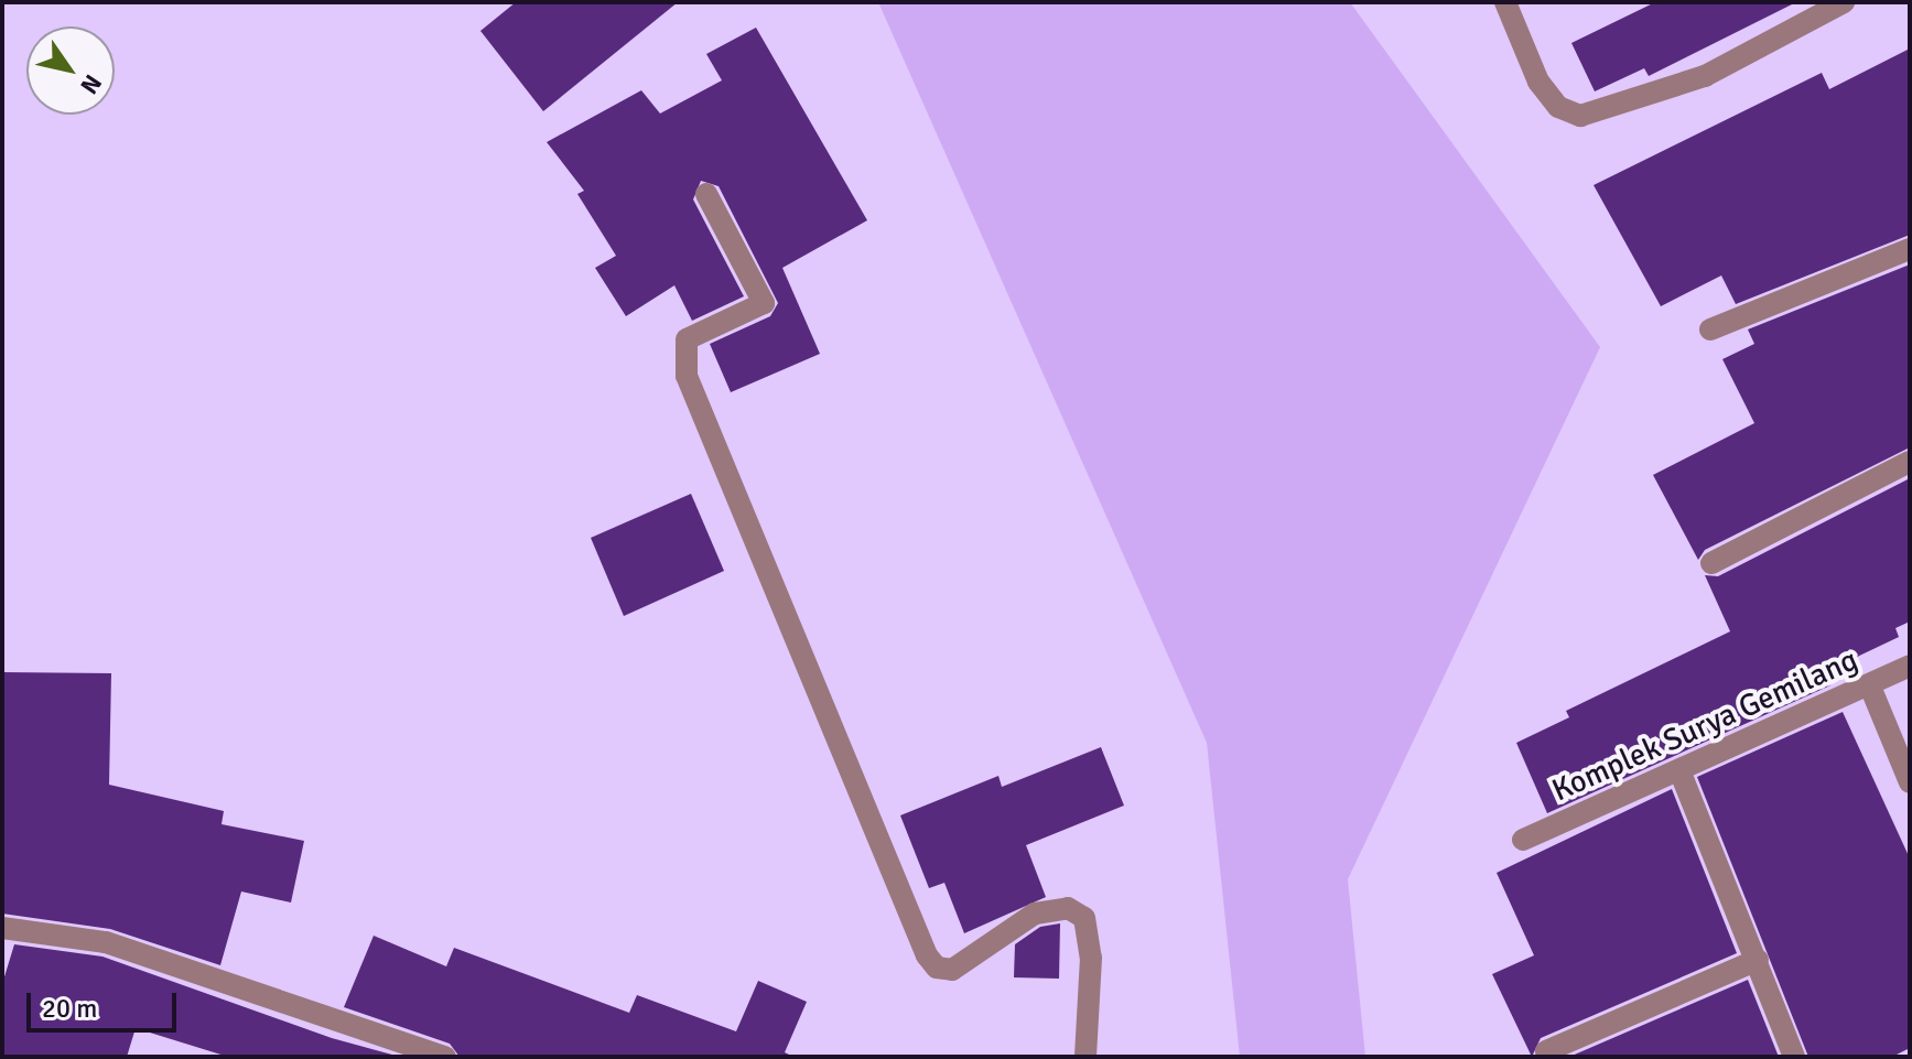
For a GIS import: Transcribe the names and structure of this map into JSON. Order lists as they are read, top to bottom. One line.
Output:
{"streets":{"street":["Komplek Surya Gemilang"]},"scale_bar":"20 m","north":"bottom right"}
